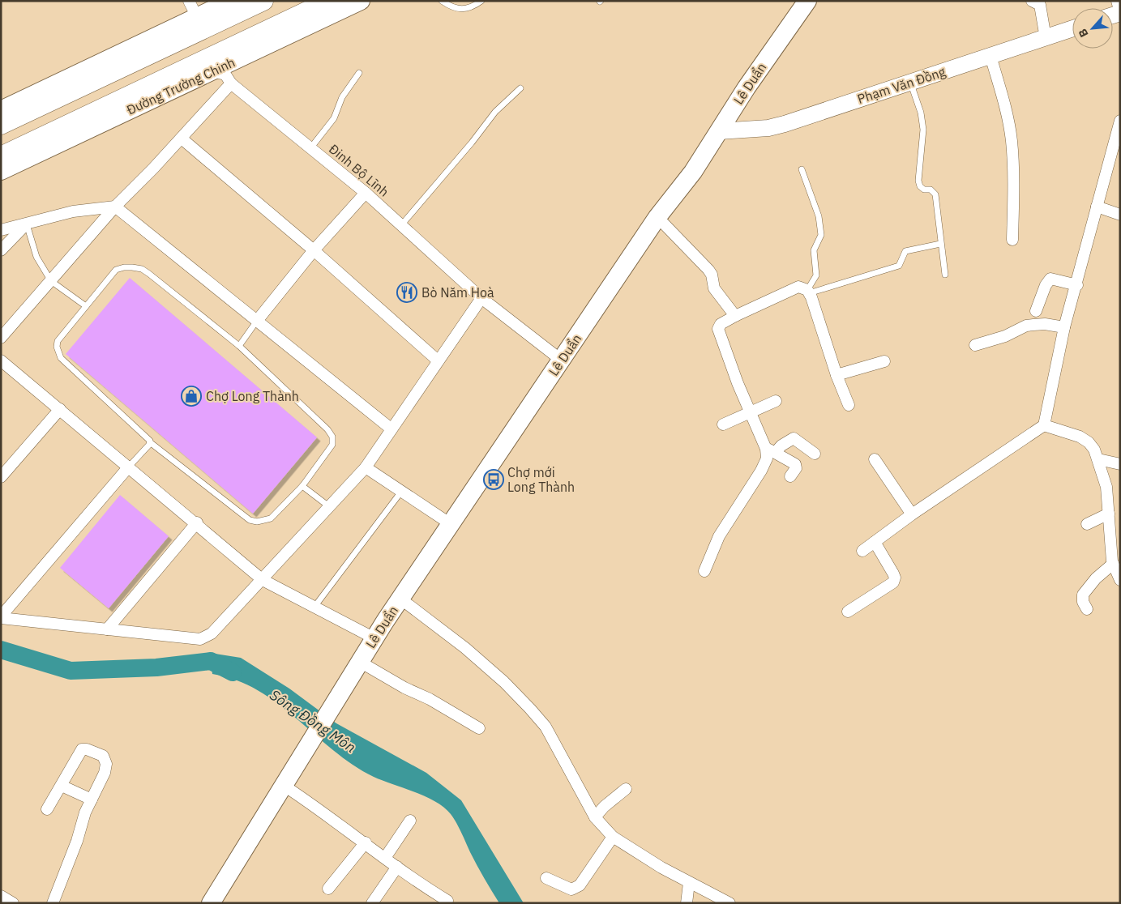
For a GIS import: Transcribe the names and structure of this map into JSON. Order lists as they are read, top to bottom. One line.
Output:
{"streets":{"highway":["Đường Trường Chinh"],"main road":["Lê Duẩn","Phạm Văn Đồng"],"street":["Đinh Bộ Lĩnh"]},"crossings":[["Lê Duẩn","Phạm Văn Đồng"],["Lê Duẩn","Đinh Bộ Lĩnh"],["Đường Trường Chinh","Đinh Bộ Lĩnh"]],"water":["Sông Đồng Môn"],"places":{"restaurant":["Bò Năm Hoà"],"shop":["Chợ Long Thành"],"bus stop":["Chợ mới Long Thành"]},"north":"bottom left"}
